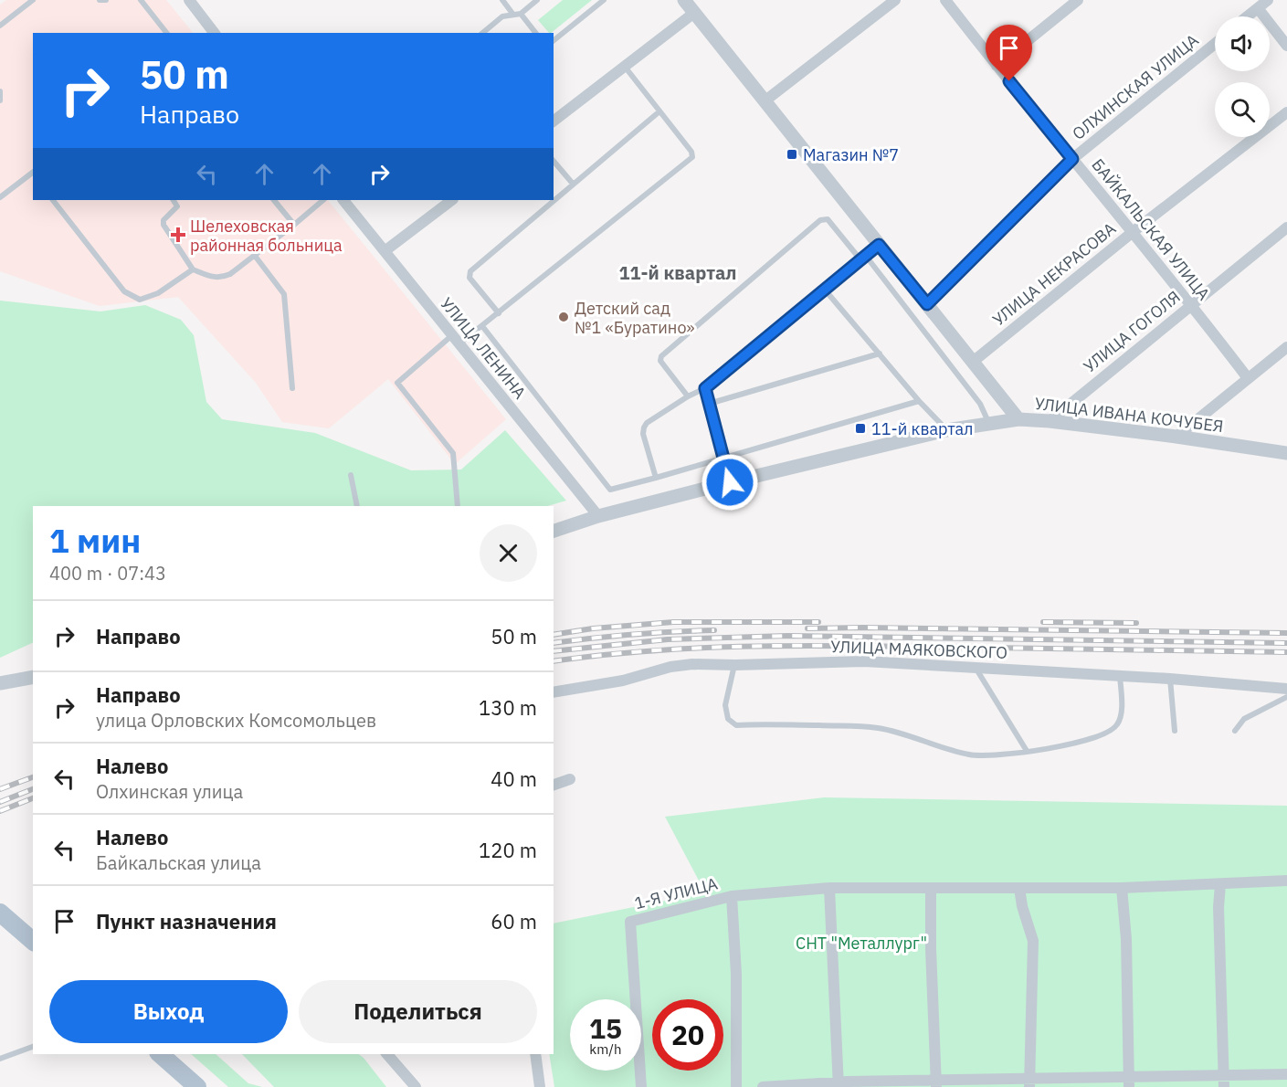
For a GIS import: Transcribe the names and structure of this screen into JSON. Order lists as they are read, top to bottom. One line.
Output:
{"streets":{"street":["ОЛХИНСКАЯ УЛИЦА","БАЙКАЛЬСКАЯ УЛИЦА","УЛИЦА НЕКРАСОВА","УЛИЦА ГОГОЛЯ","УЛИЦА ЛЕНИНА","УЛИЦА ИВАНА КОЧУБЕЯ","УЛИЦА МАЯКОВСКОГО","1-Я УЛИЦА"]},"crossings":[["ОЛХИНСКАЯ УЛИЦА","БАЙКАЛЬСКАЯ УЛИЦА"],["БАЙКАЛЬСКАЯ УЛИЦА","УЛИЦА НЕКРАСОВА"],["БАЙКАЛЬСКАЯ УЛИЦА","УЛИЦА ГОГОЛЯ"],["УЛИЦА ГОГОЛЯ","УЛИЦА ИВАНА КОЧУБЕЯ"],["УЛИЦА ЛЕНИНА","УЛИЦА ИВАНА КОЧУБЕЯ"]],"districts":["11-й квартал"],"parks":["СНТ \"Металлург\""],"places":{"transit":["Магазин №7","11-й квартал"],"health":["Шелеховская районная больница"],"other":["Детский сад №1 «Буратино»"]},"page":{"turn":["50 m","Направо"],"heading":["1 мин","400 m · 07:43"],"list":[{"name":"Направо","value":"50 m"},{"name":"Направо","note":"улица Орловских Комсомольцев","value":"130 m"},{"name":"Налево","note":"Олхинская улица","value":"40 m"},{"name":"Налево","note":"Байкальская улица","value":"120 m"},{"name":"Пункт назначения","value":"60 m"}],"buttons":["Выход","Поделиться"],"speed":"15 km/h","limit":"20"}}
